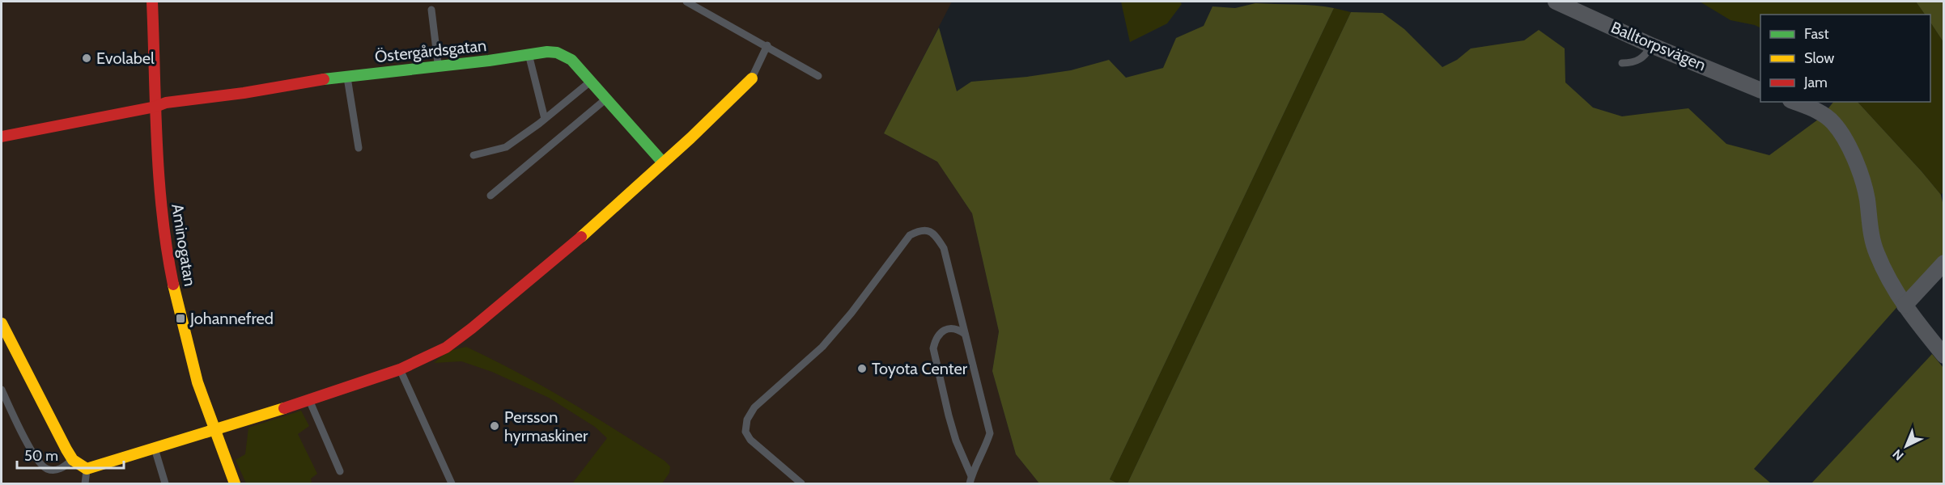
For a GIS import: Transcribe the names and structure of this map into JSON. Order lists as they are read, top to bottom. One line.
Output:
{"streets":{"street":["Balltorpsvägen","Östergårdsgatan","Aminogatan"]},"crossings":[["Östergårdsgatan","Aminogatan"]],"places":{"other":["Evolabel","Toyota Center","Persson hyrmaskiner"],"transit":["Johannefred"]},"legend":["Fast","Slow","Jam"],"scale_bar":"50 m","north":"bottom left"}
